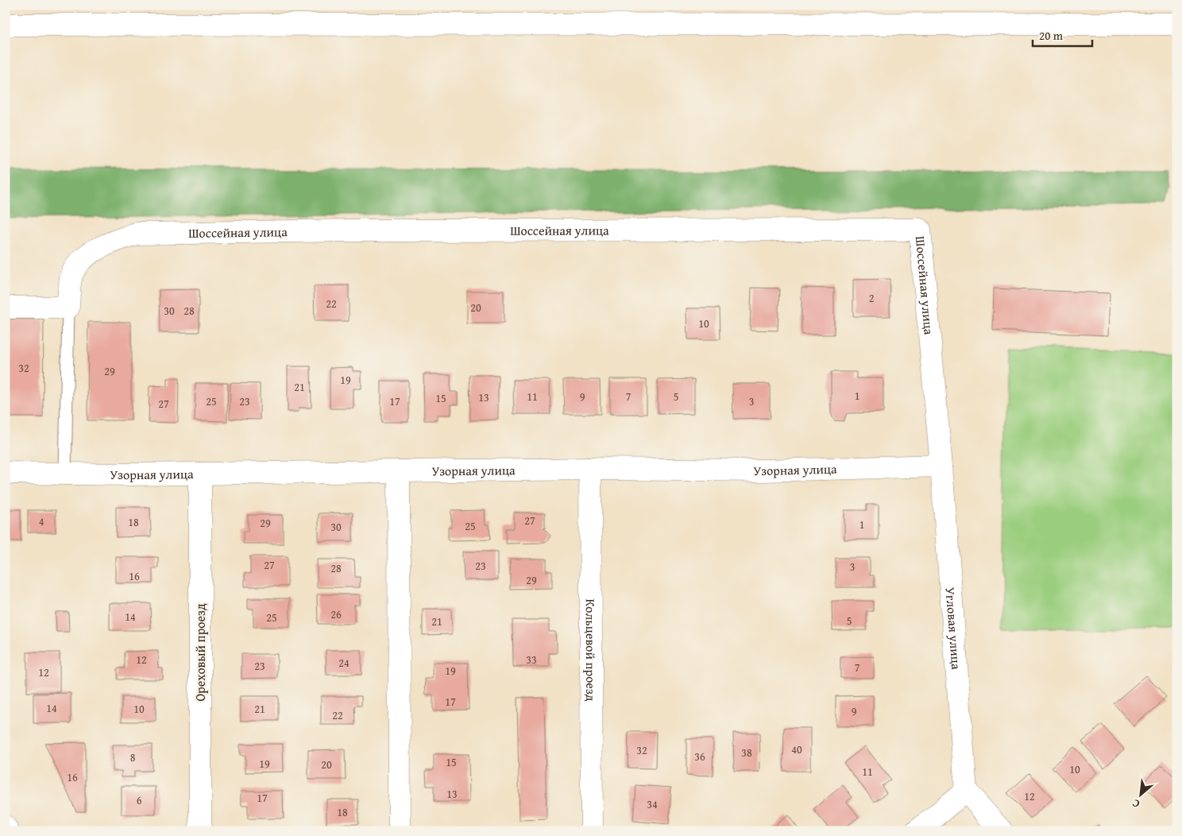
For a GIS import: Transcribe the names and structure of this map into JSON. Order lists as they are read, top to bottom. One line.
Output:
{"streets":{"street":["Шоссейная улица","Узорная улица","Угловая улица","Кольцевой проезд","Ореховый проезд"]},"crossings":[["Шоссейная улица","Узорная улица"],["Шоссейная улица","Угловая улица"],["Узорная улица","Угловая улица"],["Узорная улица","Кольцевой проезд"],["Узорная улица","Ореховый проезд"]],"house_numbers":["2","22","20","30","28","10","32","29","19","21","1","11","9","7","5","13","15","25","23","17","3","27","27","4","18","29","1","25","30","27","23","3","28","16","29","26","14","25","5","21","12","33","24","23","7","19","12","17","14","10","21","9","22","40","32","38","36","8","15","19","20","10","11","16","13","12","17","6","34","18"],"scale_bar":"20 m","north":"bottom left"}
